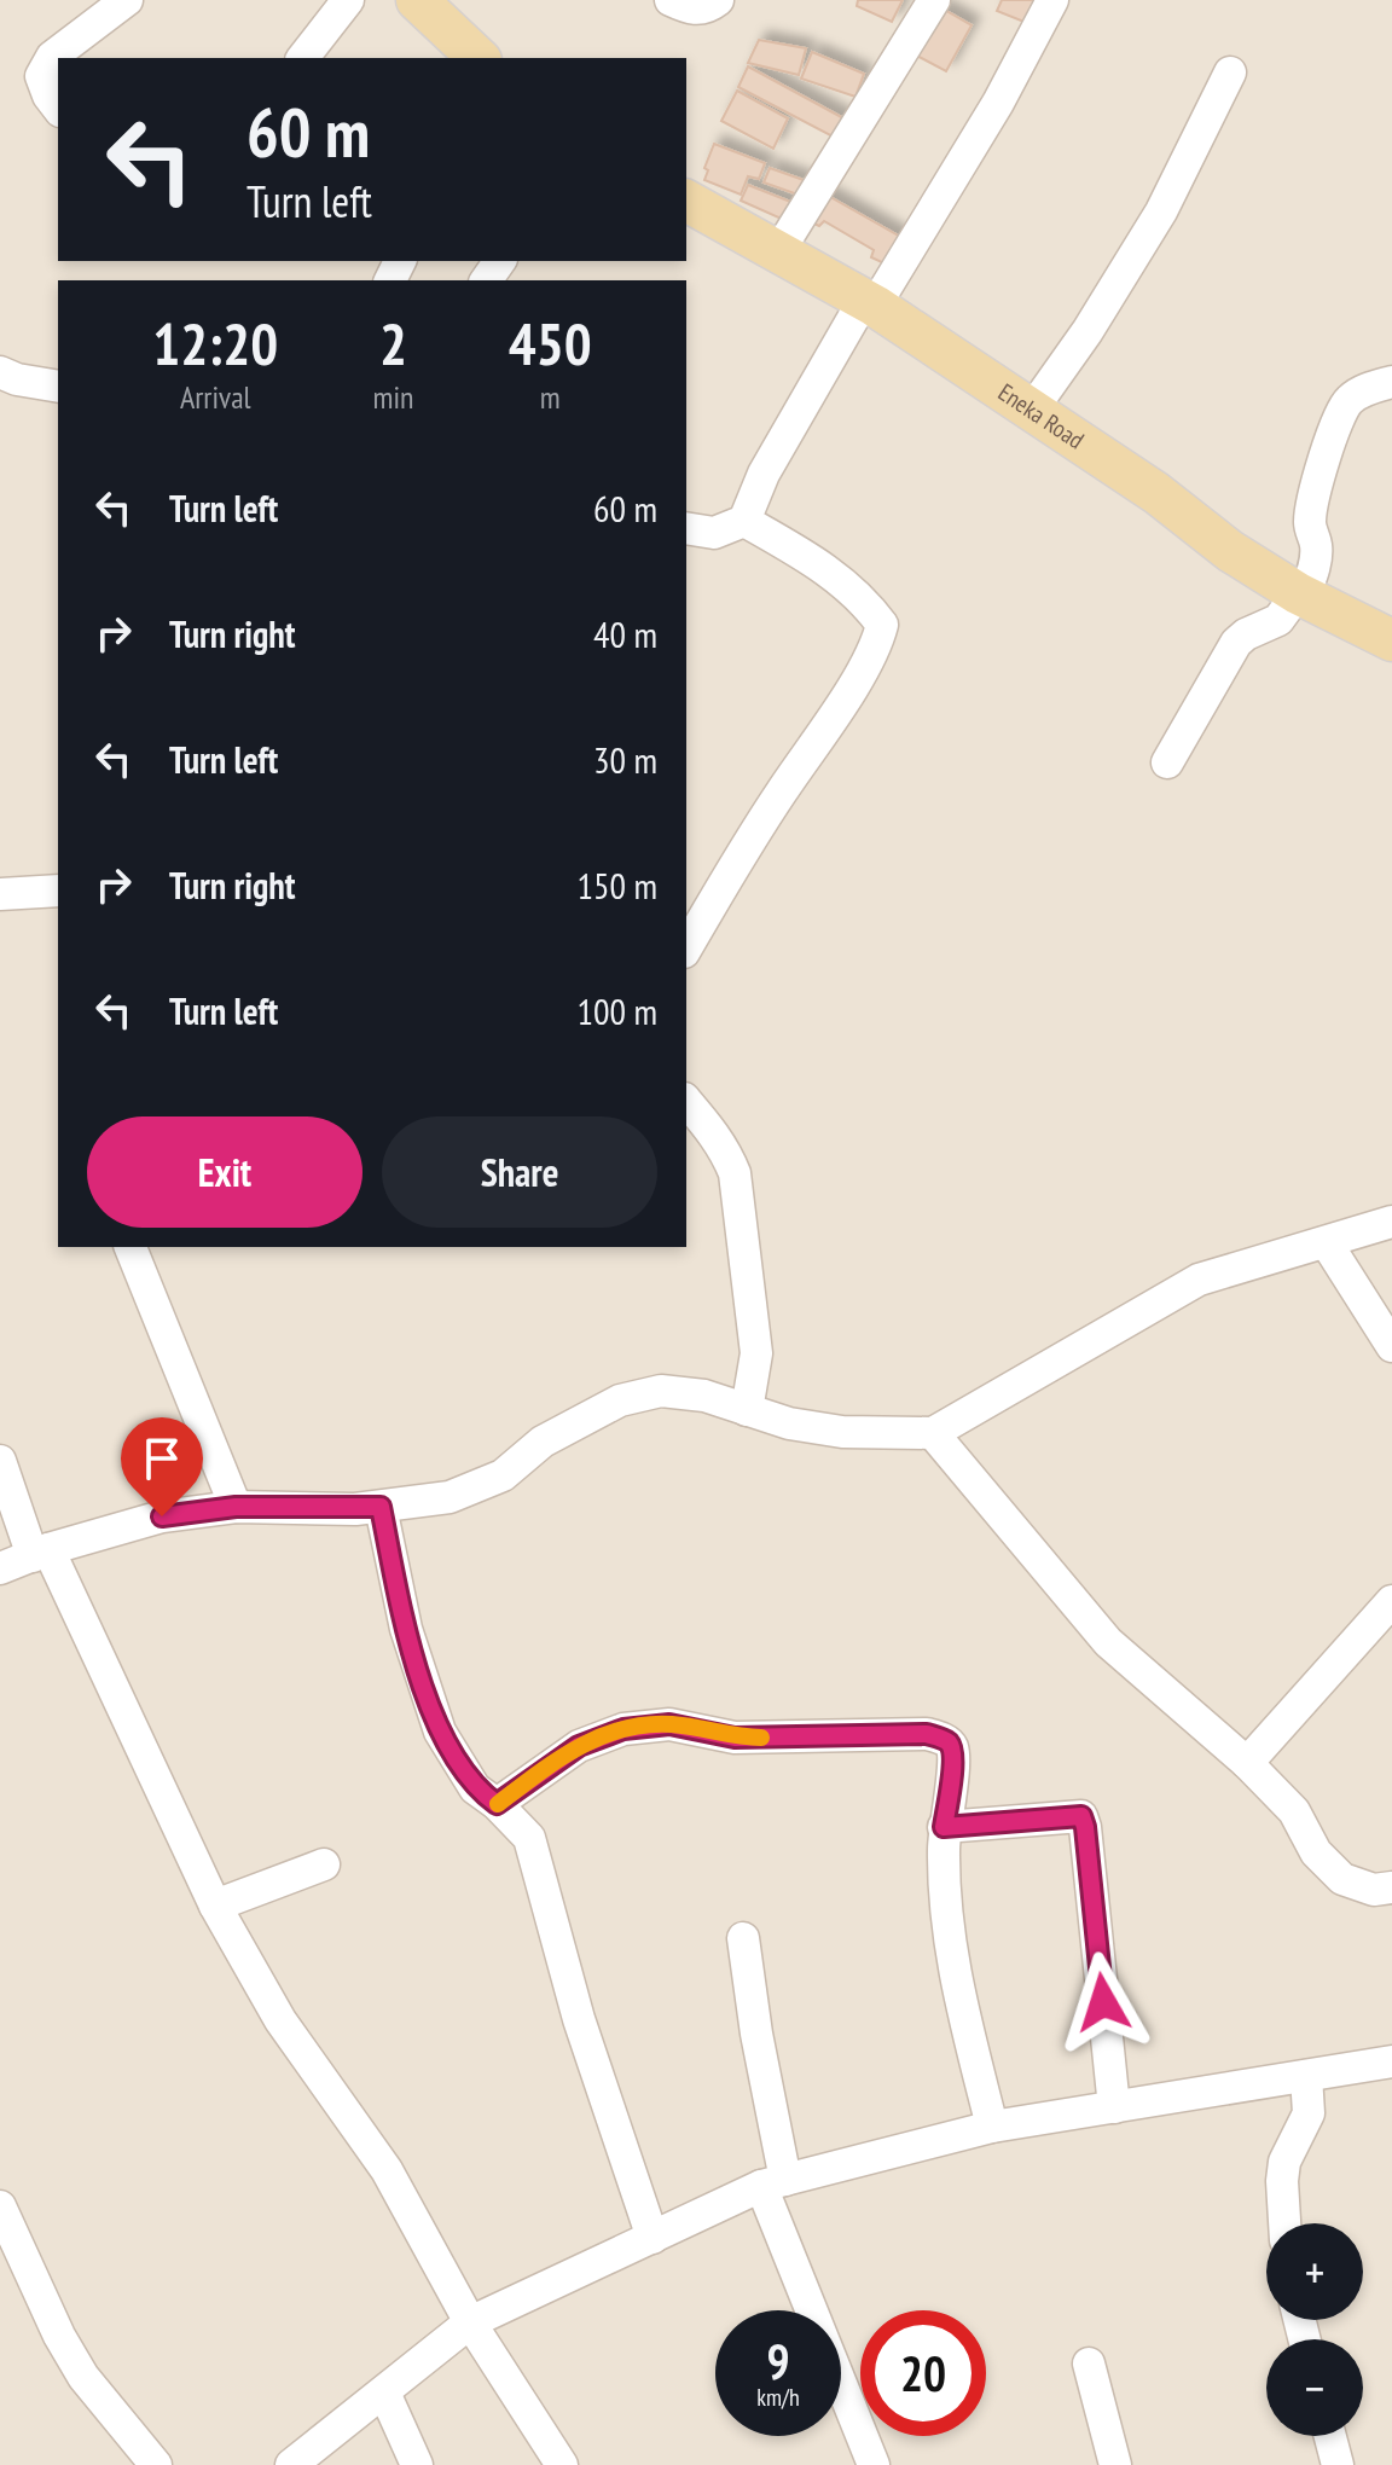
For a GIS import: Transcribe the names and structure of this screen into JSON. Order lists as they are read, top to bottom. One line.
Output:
{"streets":{"main road":["Eneka Road"]},"page":{"turn":["60 m","Turn left"],"eta":["12:20","Arrival","2","min","450","m"],"list":[{"name":"Turn left","value":"60 m"},{"name":"Turn right","value":"40 m"},{"name":"Turn left","value":"30 m"},{"name":"Turn right","value":"150 m"},{"name":"Turn left","value":"100 m"}],"buttons":["Exit","Share"],"map_buttons":["+","−"],"speed":"9 km/h","limit":"20"}}
